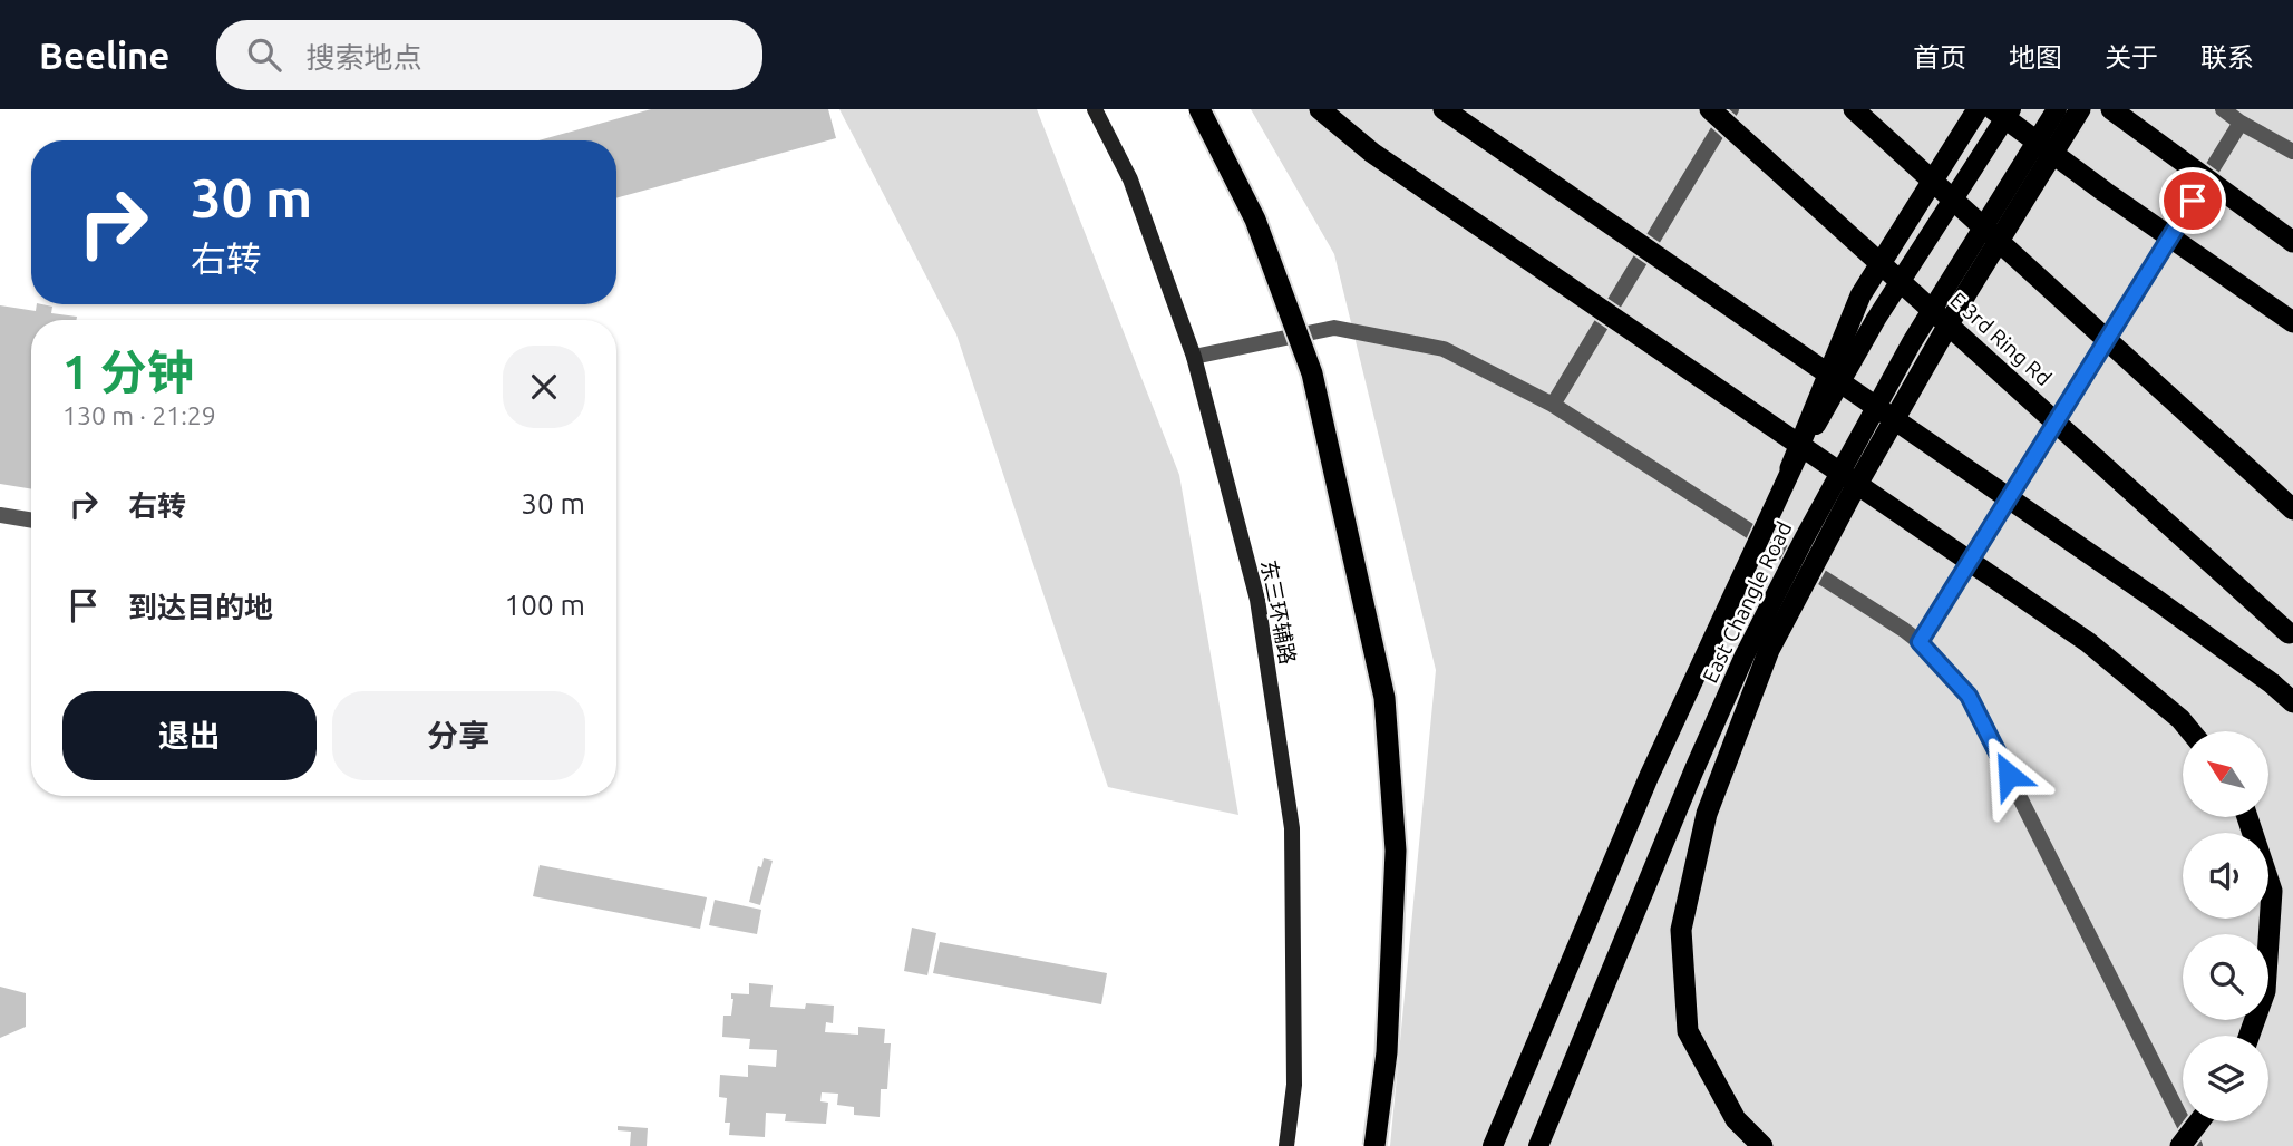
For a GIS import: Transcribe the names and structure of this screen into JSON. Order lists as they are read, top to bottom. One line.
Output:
{"streets":{"highway":["E 3rd Ring Rd"],"main road":["East Changle Road","东三环辅路"]},"north":"top left","page":{"header":"Beeline","search":"搜索地点","nav":["首页","地图","关于","联系"],"turn":["30 m","右转"],"heading":["1 分钟","130 m · 21:29"],"list":[{"name":"右转","value":"30 m"},{"name":"到达目的地","value":"100 m"}],"buttons":["退出","分享"]}}
